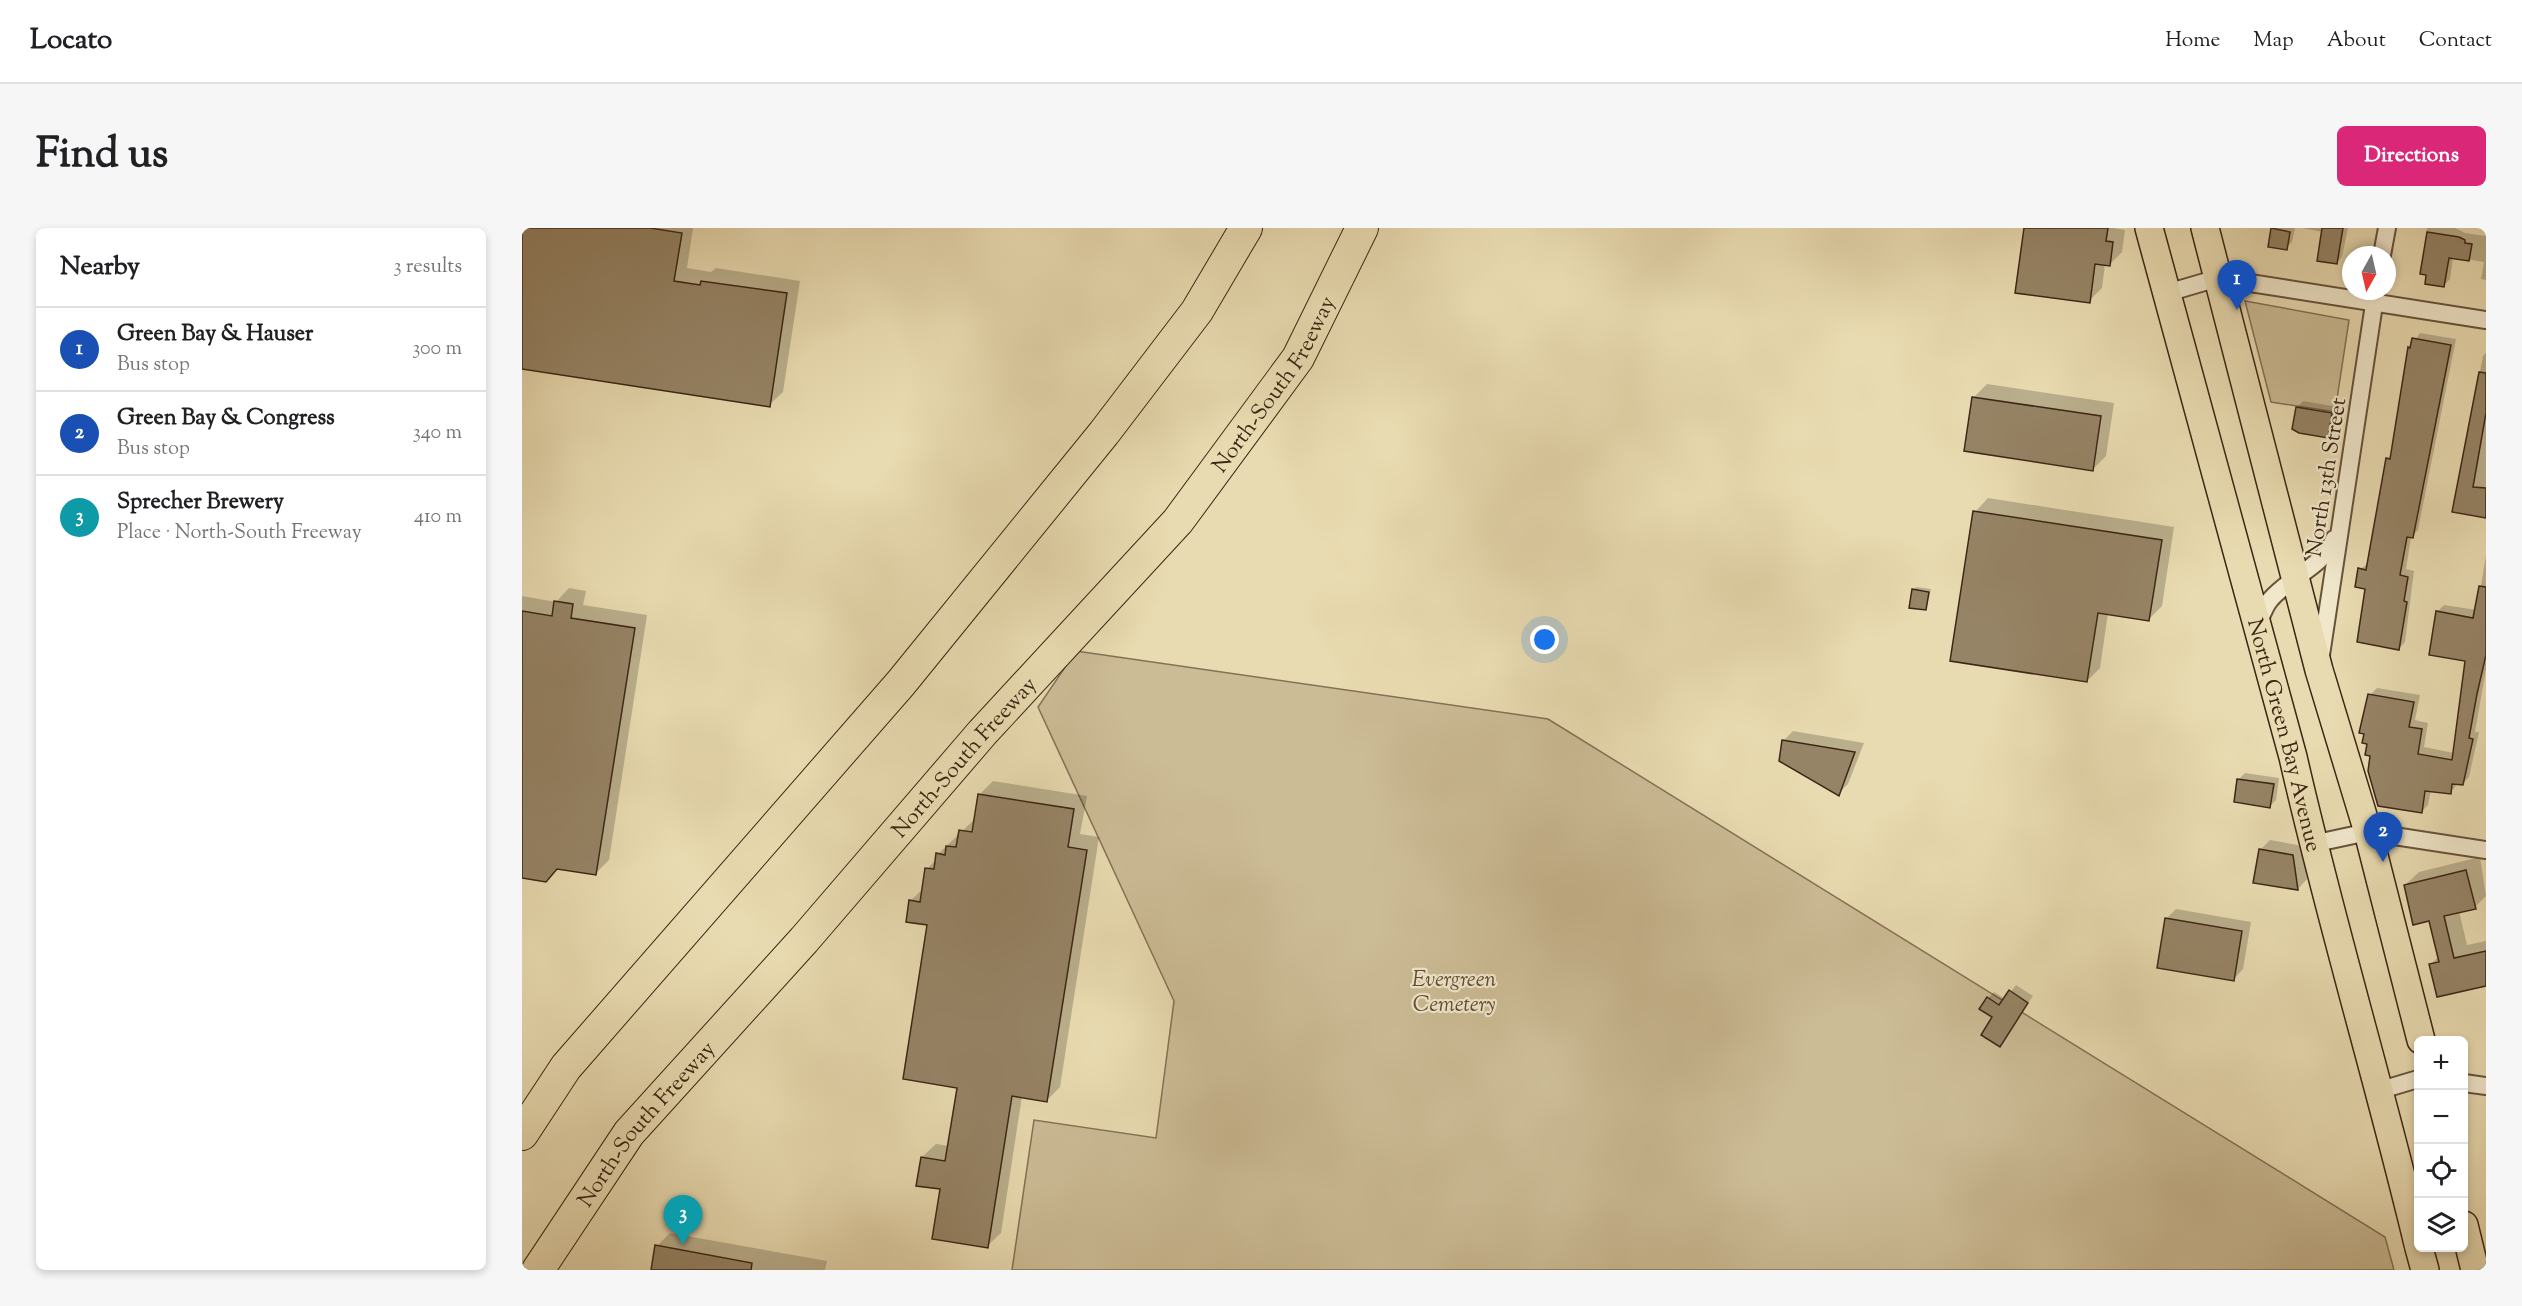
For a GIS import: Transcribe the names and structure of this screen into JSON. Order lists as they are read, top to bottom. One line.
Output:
{"streets":{"highway":["North-South Freeway"],"main road":["North Green Bay Avenue"],"street":["North 13th Street"]},"parks":["Evergreen Cemetery"],"north":"bottom","page":{"header":"Locato","nav":["Home","Map","About","Contact"],"title":"Find us","buttons":"Directions","heading":["Nearby","3 results"],"pins":["1","2","3"],"list":[{"mark":"1","name":"Green Bay & Hauser","note":"Bus stop","value":"300 m"},{"mark":"2","name":"Green Bay & Congress","note":"Bus stop","value":"340 m"},{"mark":"3","name":"Sprecher Brewery","note":"Place · North-South Freeway","value":"410 m"}],"map_buttons":["+","−"]}}
